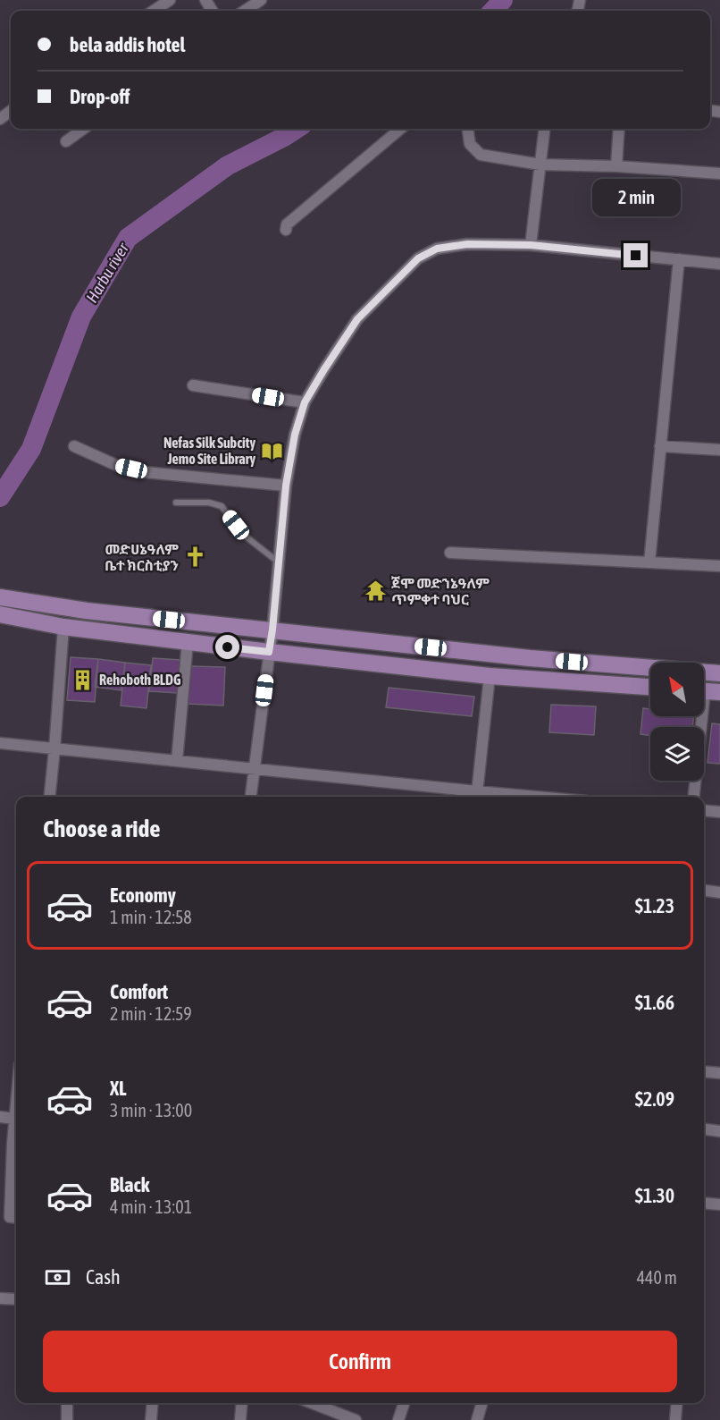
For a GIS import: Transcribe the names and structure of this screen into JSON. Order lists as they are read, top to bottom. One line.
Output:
{"water":["Harbu river"],"places":{"library":["Nefas Silk Subcity Jemo Site Library"],"church":["መድሀኔዓለም ቤተ ክርስቲያን"],"temple":["ጀሞ መድኀኔዓለም ጥምቀተ ባህር"],"building":["Rehoboth BLDG"]},"north":"top left","page":{"banner":["bela addis hotel","Drop-off"],"bubble":"2 min","heading":"Choose a ride","list":[{"name":"Economy","note":"1 min · 12:58","value":"$1.23"},{"name":"Comfort","note":"2 min · 12:59","value":"$1.66"},{"name":"XL","note":"3 min · 13:00","value":"$2.09"},{"name":"Black","note":"4 min · 13:01","value":"$1.30"}],"pay":["Cash","440 m"],"buttons":"Confirm"}}
